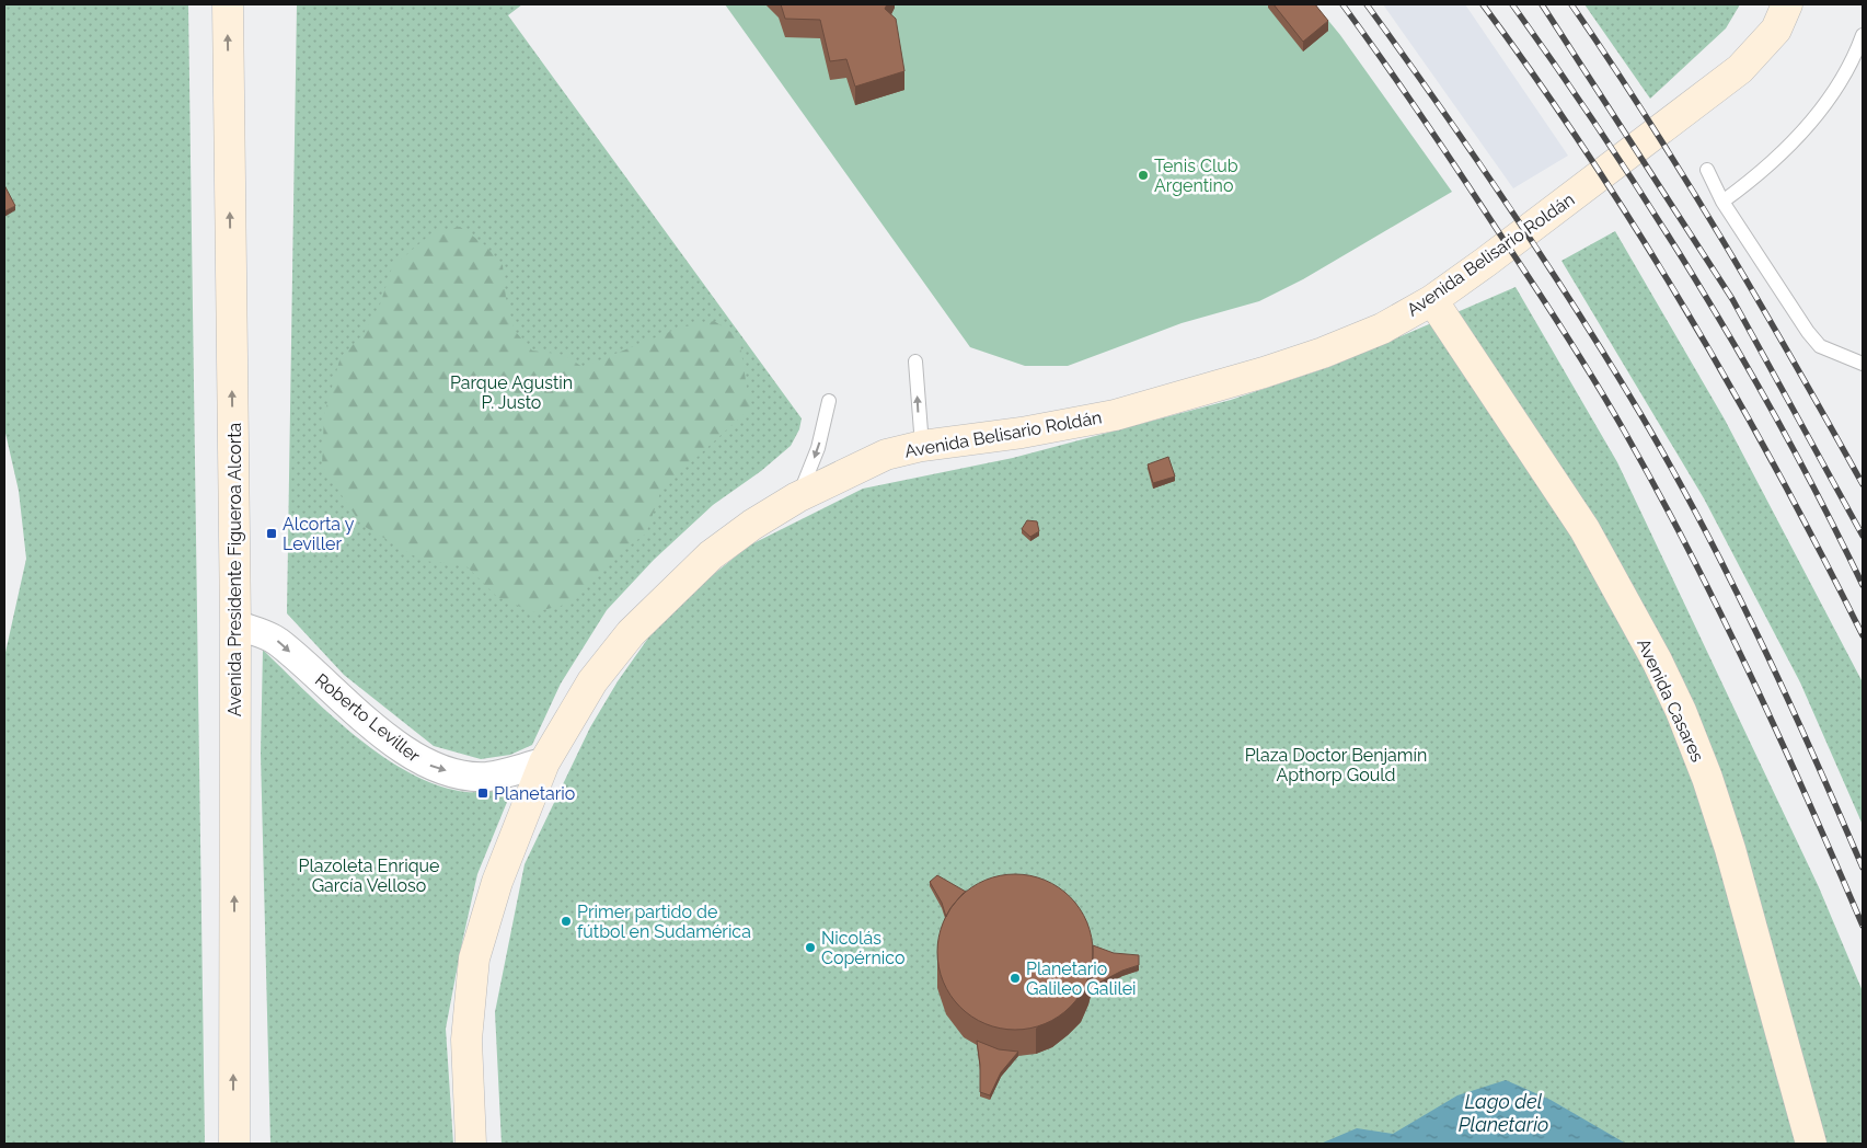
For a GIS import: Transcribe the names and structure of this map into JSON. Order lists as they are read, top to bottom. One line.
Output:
{"streets":{"street":["Avenida Belisario Roldán","Avenida Presidente Figueroa Alcorta","Avenida Casares","Roberto Leviller"]},"crossings":[["Avenida Belisario Roldán","Avenida Casares"],["Avenida Belisario Roldán","Roberto Leviller"],["Avenida Presidente Figueroa Alcorta","Roberto Leviller"]],"one_way":["Avenida Presidente Figueroa Alcorta","Roberto Leviller"],"water":["Lago del Planetario"],"parks":["Parque Agustin P. Justo","Plaza Doctor Benjamín Apthorp Gould","Plazoleta Enrique García Velloso"],"places":{"other":["Tenis Club Argentino","Primer partido de fútbol en Sudamérica","Nicolás Copérnico","Planetario Galileo Galilei"],"transit":["Alcorta y Leviller","Planetario"]}}
